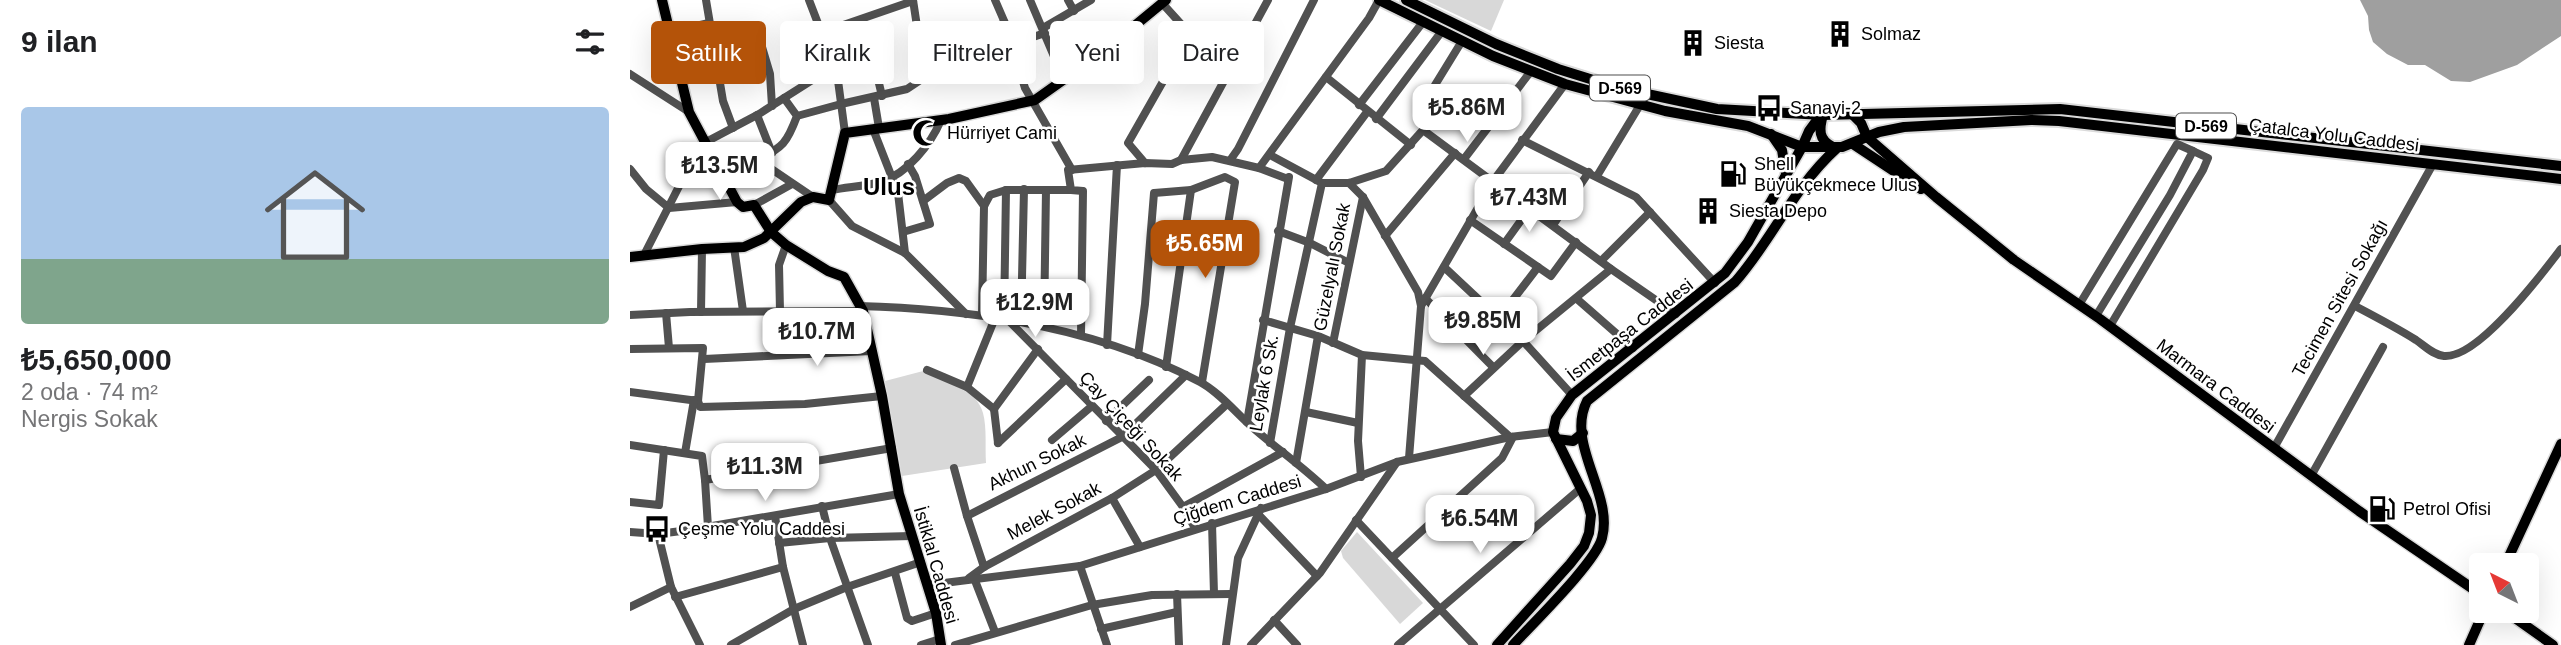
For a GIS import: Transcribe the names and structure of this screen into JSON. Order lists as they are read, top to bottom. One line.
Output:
{"streets":{"highway":["D-569","Çatalca Yolu Caddesi"],"main road":["İsmetpaşa Caddesi","Marmara Caddesi","İstiklal Caddesi"],"street":["Güzelyalı Sokak","Tecimen Sitesi Sokağı","Leylak 6 Sk.","Çay Çiçeği Sokak","Akhun Sokak","Çiğdem Caddesi","Melek Sokak"]},"crossings":[["Çatalca Yolu Caddesi","Tecimen Sitesi Sokağı"],["Çatalca Yolu Caddesi","İsmetpaşa Caddesi"],["Tecimen Sitesi Sokağı","Marmara Caddesi"],["İsmetpaşa Caddesi","Çiğdem Caddesi"],["Çay Çiçeği Sokak","Akhun Sokak"],["Çay Çiçeği Sokak","Çiğdem Caddesi"],["Çay Çiçeği Sokak","Melek Sokak"],["Çiğdem Caddesi","Melek Sokak"],["Çiğdem Caddesi","İstiklal Caddesi"]],"districts":["Ulus"],"places":{"building":["Solmaz","Siesta","Siesta Depo"],"bus stop":["Sanayi-2","Çeşme Yolu Caddesi"],"mosque":["Hürriyet Cami"],"fuel station":["Shell Büyükçekmece Ulus","Petrol Ofisi"]},"north":"top left","page":{"heading":"9 ilan","chip":["Satılık","Kiralık","Filtreler","Yeni","Daire"],"list":[{"name":"₺5,650,000","note":"2 oda · 74 m² · Nergis Sokak"}],"price":["₺5.86M","₺13.5M","₺7.43M","₺5.65M","₺12.9M","₺9.85M","₺10.7M","₺11.3M","₺6.54M"]}}
